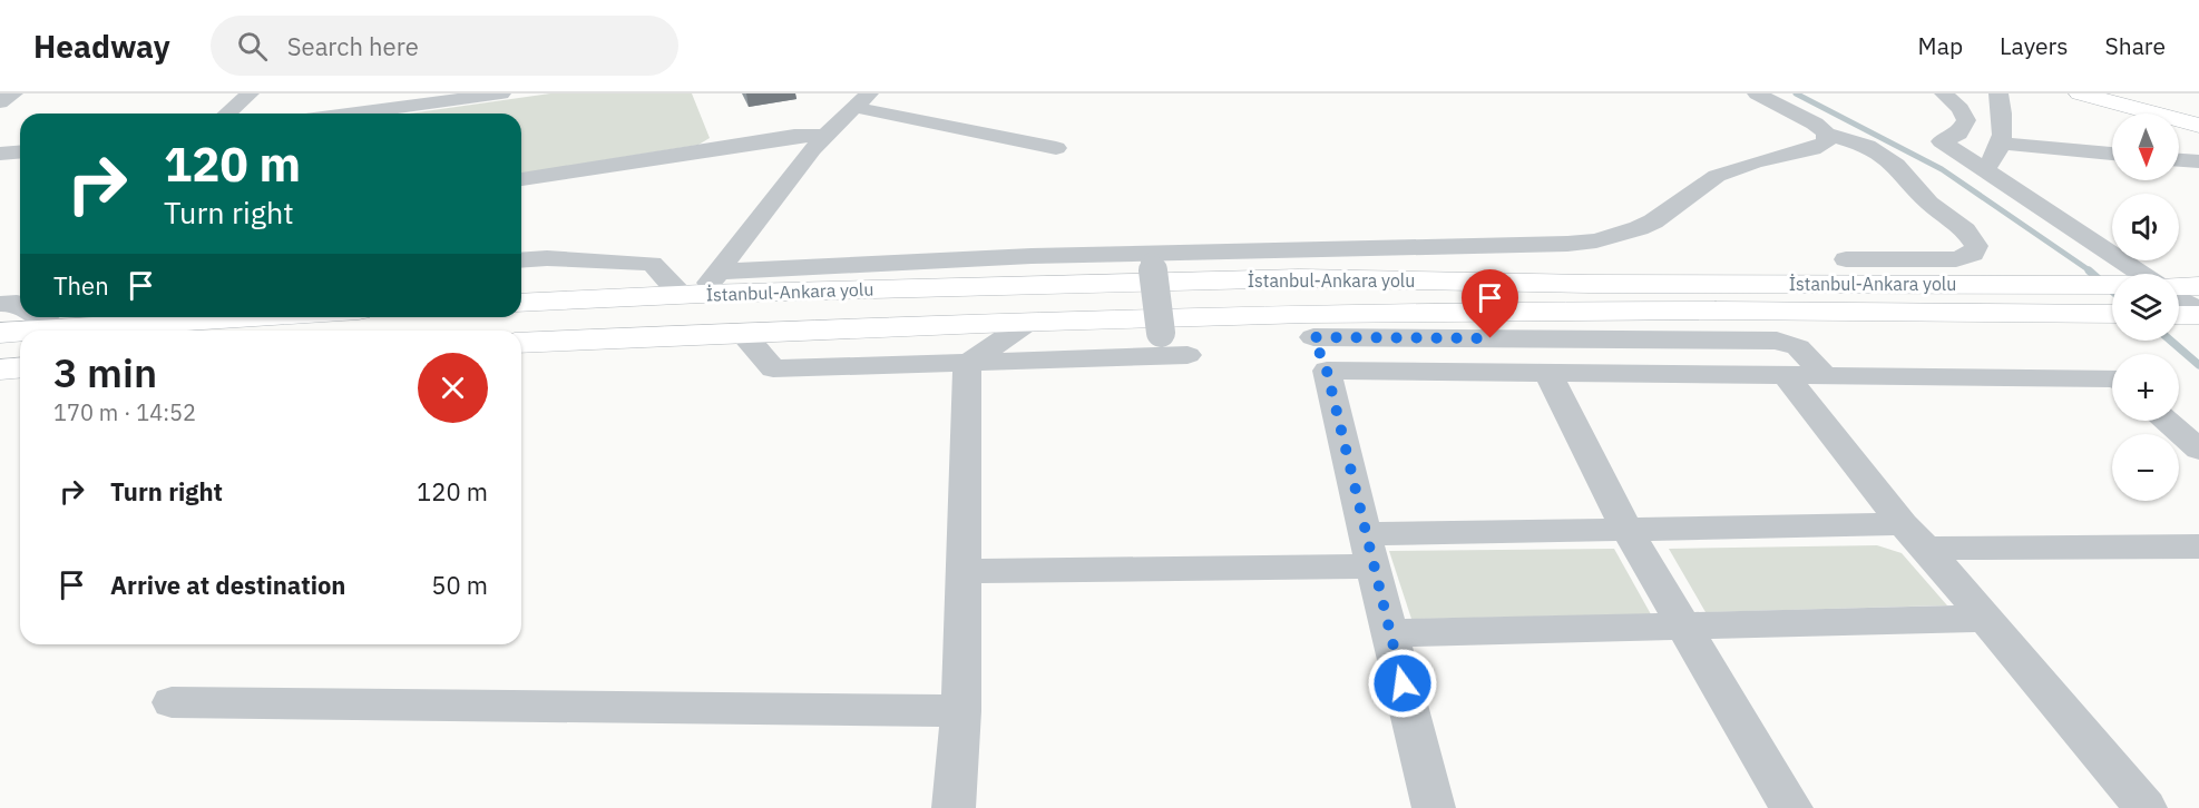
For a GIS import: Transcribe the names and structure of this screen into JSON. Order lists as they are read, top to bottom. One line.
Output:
{"streets":{"main road":["İstanbul-Ankara yolu"]},"north":"bottom","page":{"header":"Headway","search":"Search here","nav":["Map","Layers","Share"],"map_buttons":["+","−"],"turn":["120 m","Turn right"],"then":"Then","heading":["3 min","170 m · 14:52"],"list":[{"name":"Turn right","value":"120 m"},{"name":"Arrive at destination","value":"50 m"}]}}
